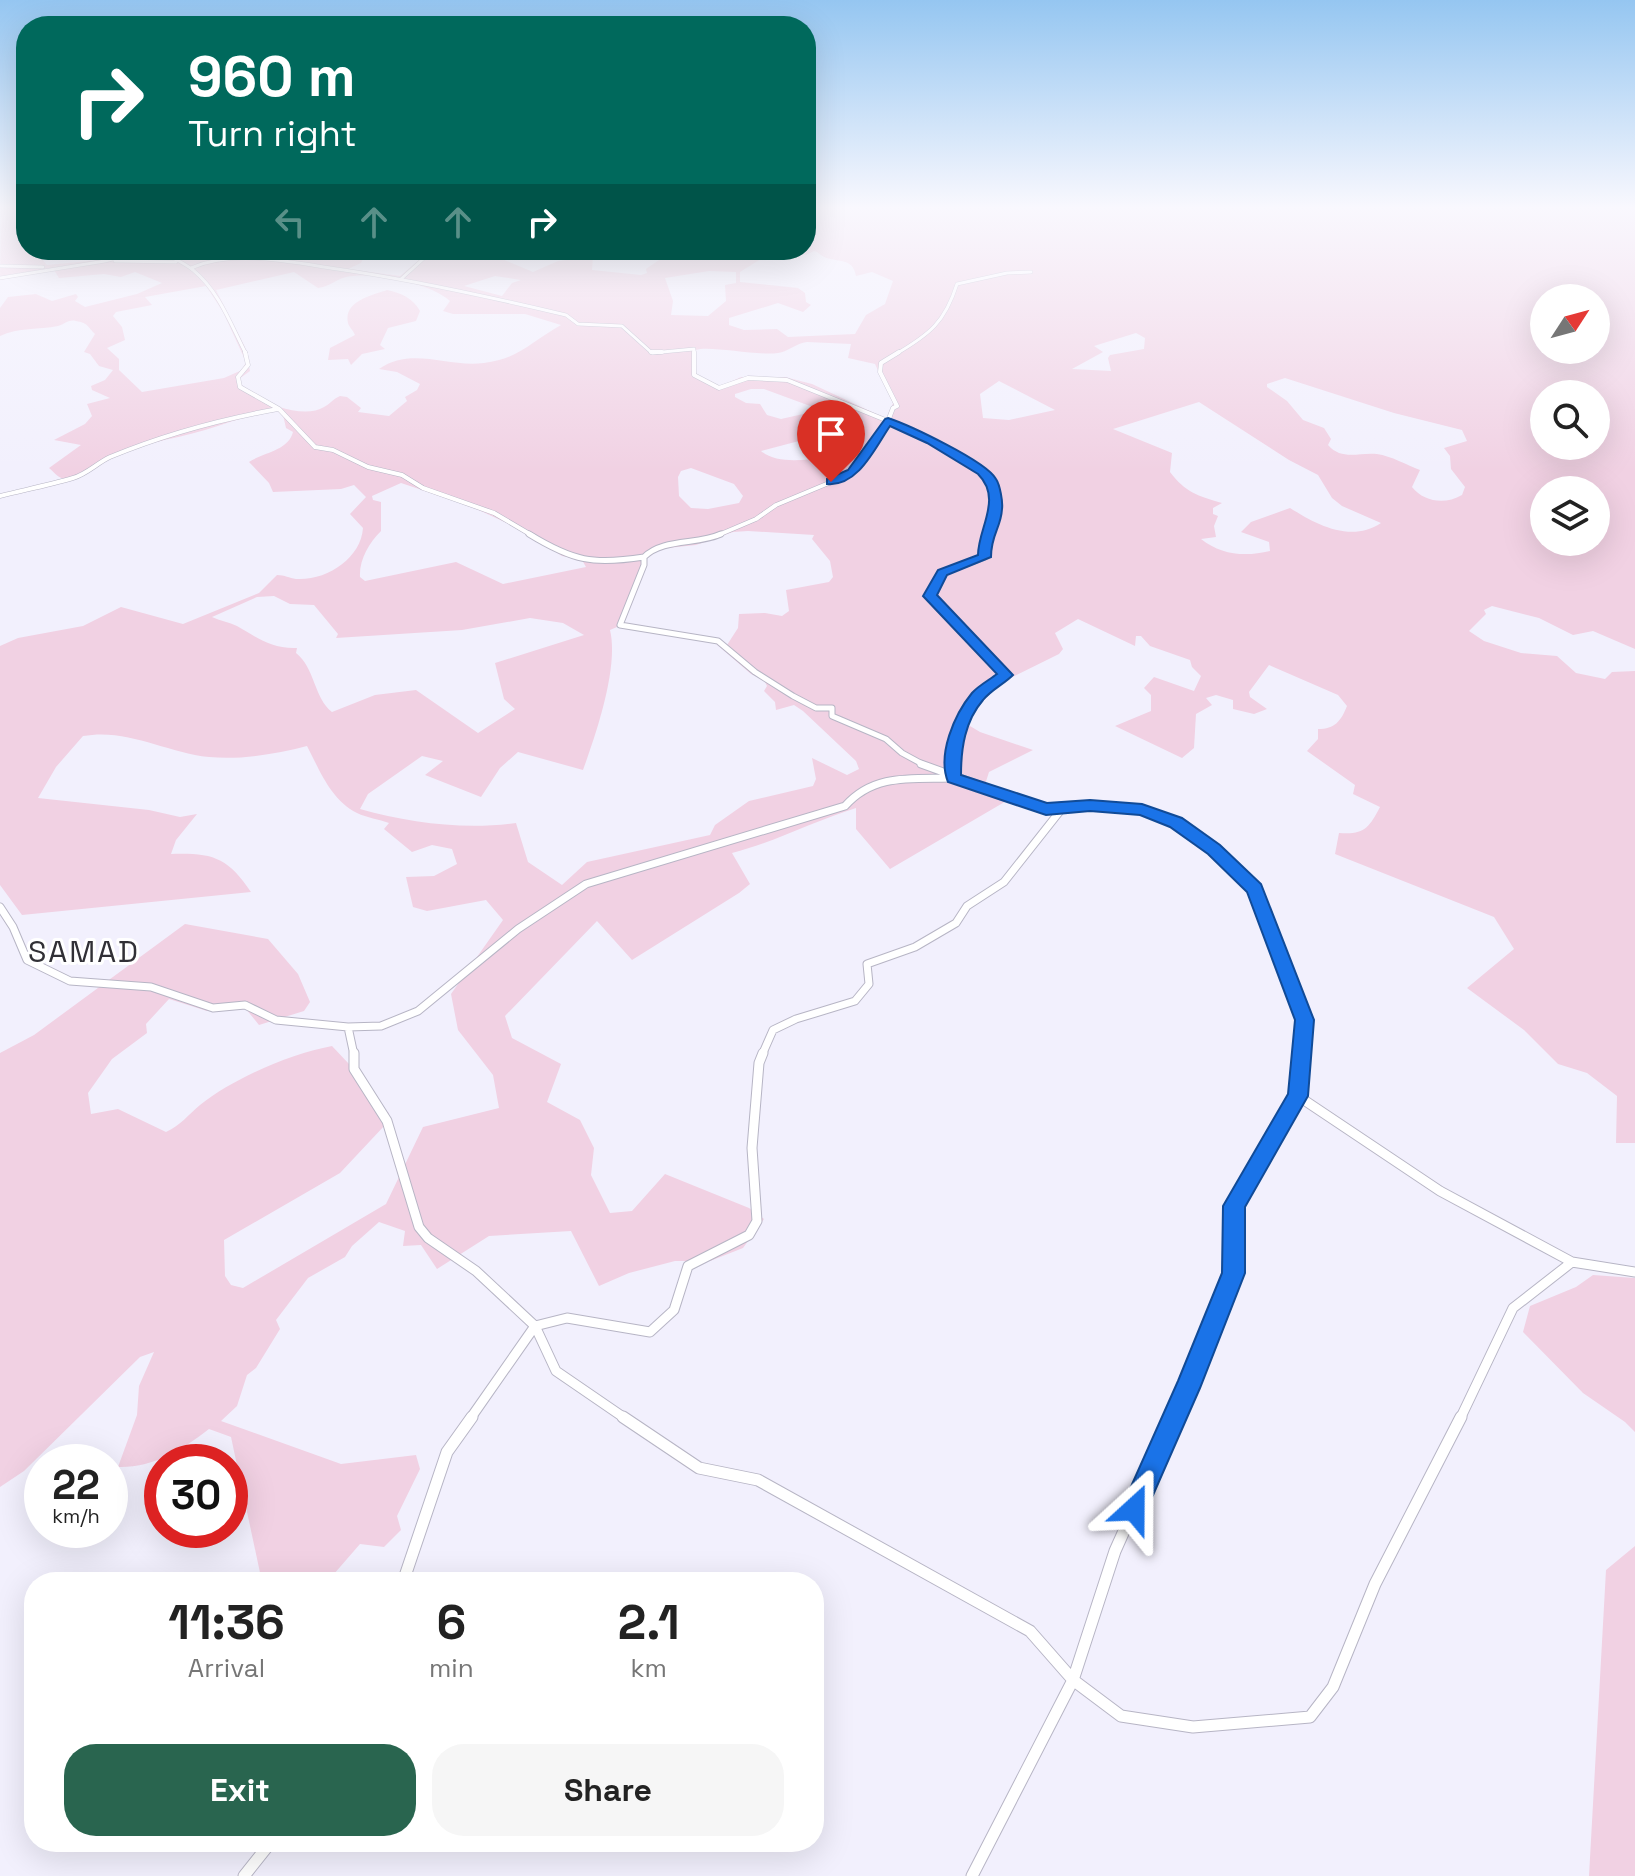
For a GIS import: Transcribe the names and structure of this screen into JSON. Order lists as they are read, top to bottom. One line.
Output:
{"districts":["SAMAD"],"north":"top right","page":{"turn":["960 m","Turn right"],"speed":"22 km/h","limit":"30","eta":["11:36","Arrival","6","min","2.1","km"],"buttons":["Exit","Share"]}}
